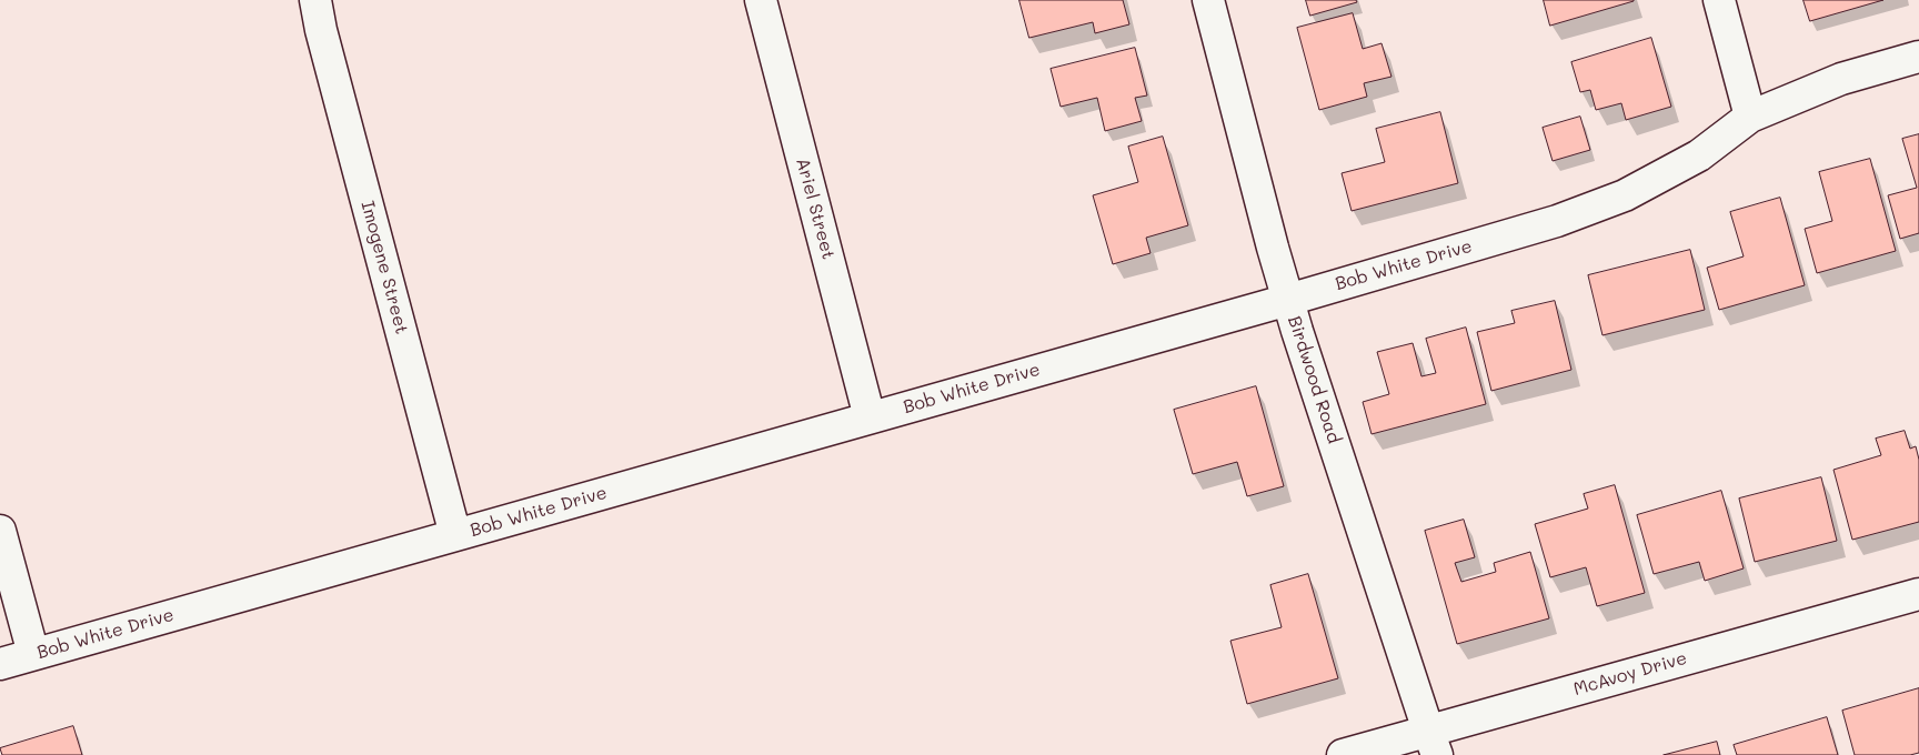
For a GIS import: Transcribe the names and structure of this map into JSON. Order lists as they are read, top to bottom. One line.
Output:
{"streets":{"street":["Ariel Street","Bob White Drive","Imogene Street","Birdwood Road","McAvoy Drive"]},"crossings":[["Ariel Street","Bob White Drive"],["Bob White Drive","Imogene Street"],["Bob White Drive","Birdwood Road"],["Birdwood Road","McAvoy Drive"]]}
